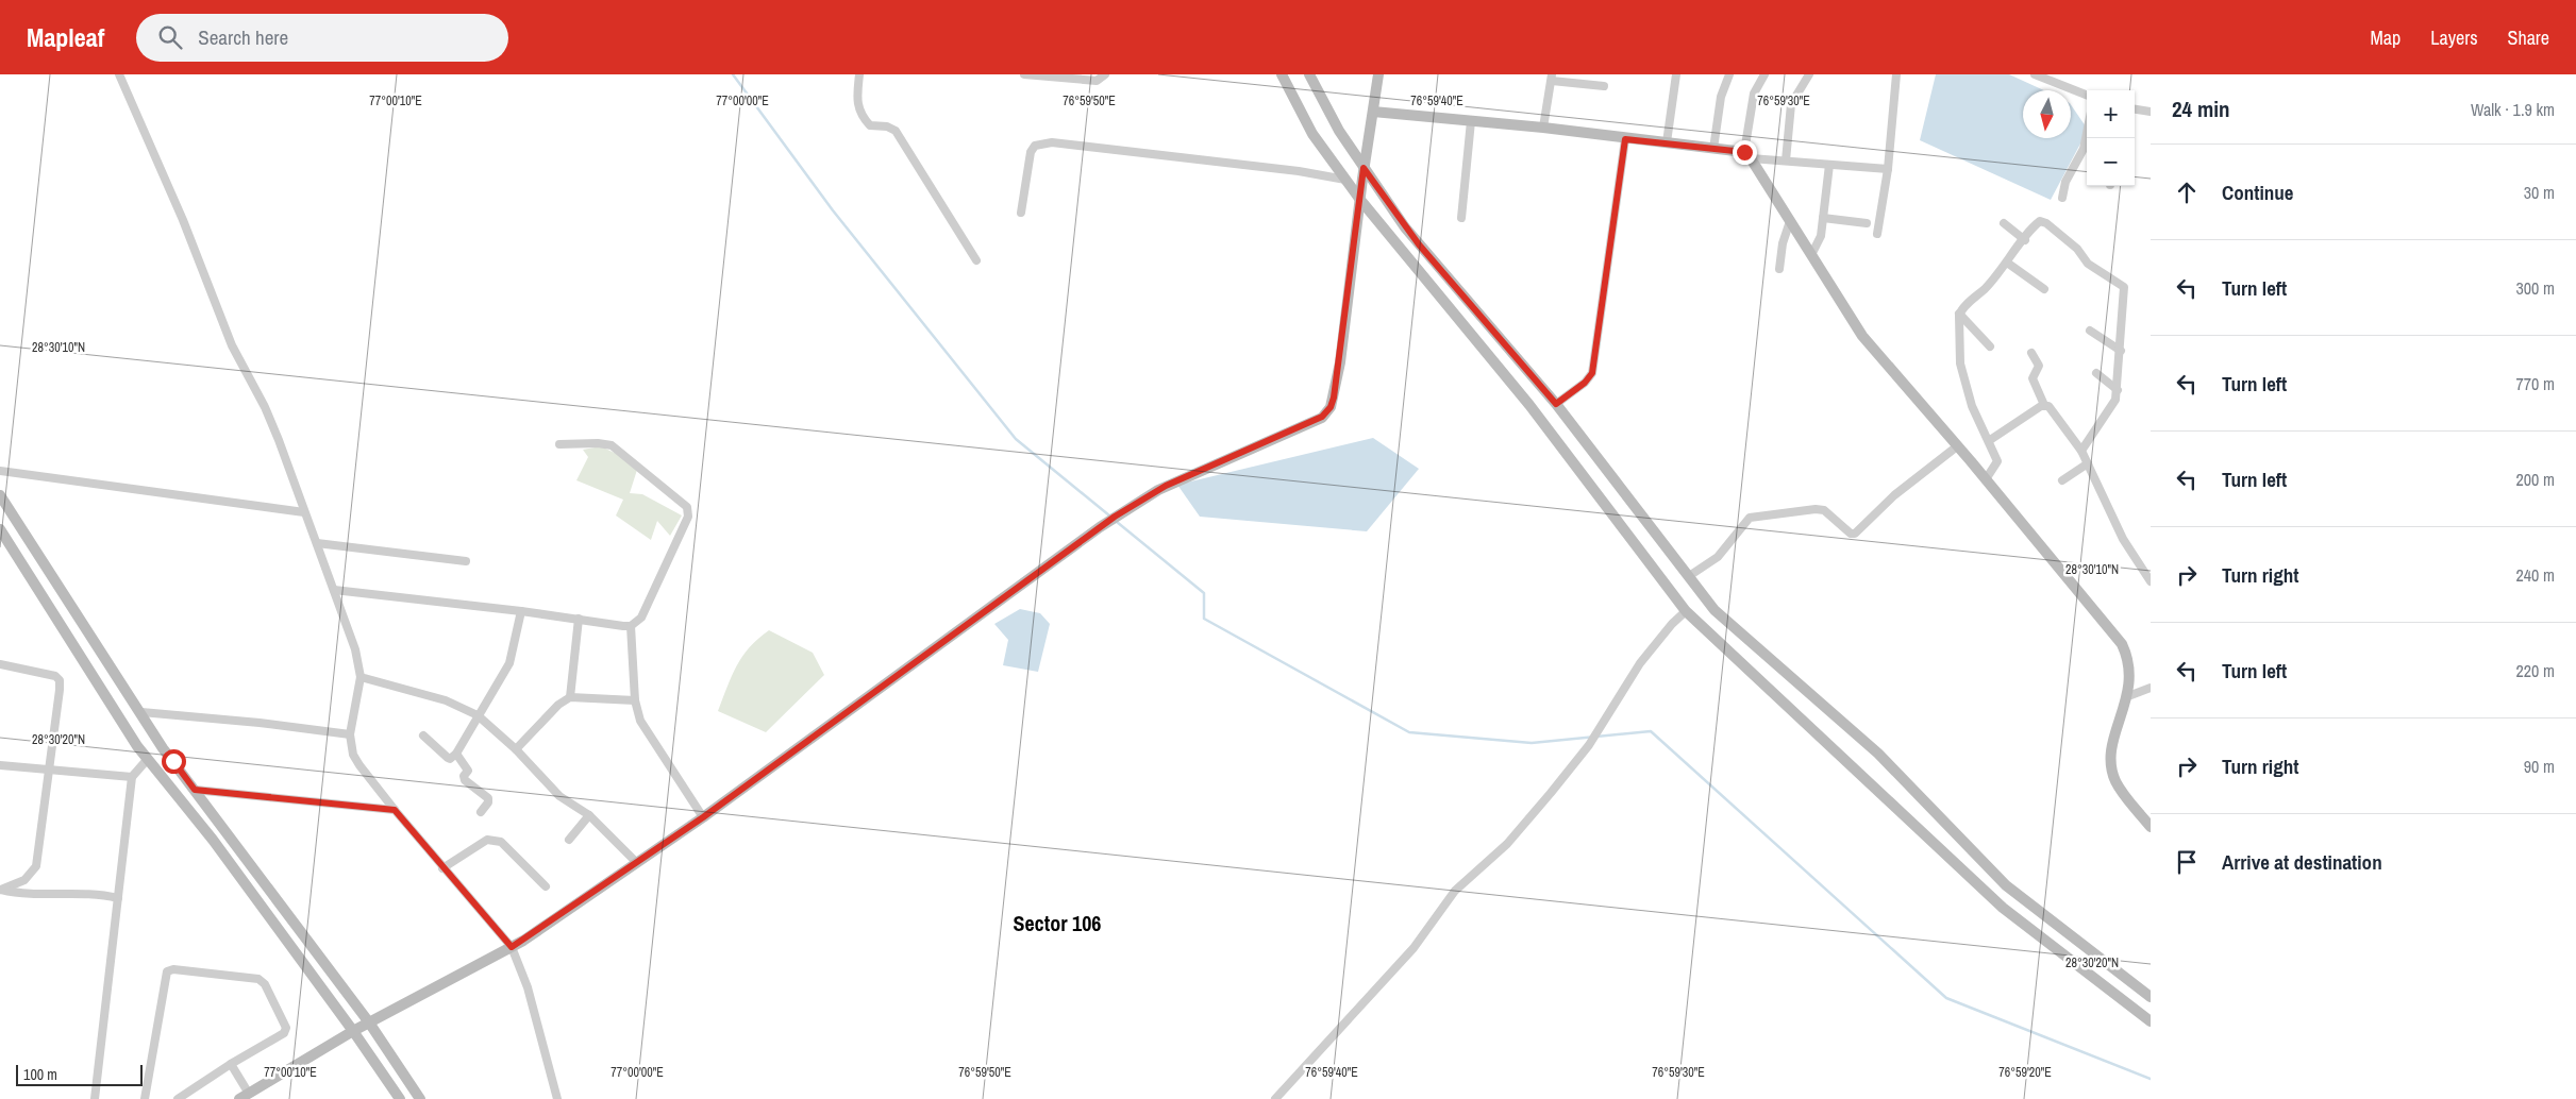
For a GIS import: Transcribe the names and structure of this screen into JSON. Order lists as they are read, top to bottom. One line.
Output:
{"districts":["Sector 106"],"scale_bar":"100 m","north":"bottom","page":{"header":"Mapleaf","search":"Search here","nav":["Map","Layers","Share"],"heading":["24 min","Walk · 1.9 km"],"map_buttons":["+","−"],"list":[["Continue","30 m"],["Turn left","300 m"],["Turn left","770 m"],["Turn left","200 m"],["Turn right","240 m"],["Turn left","220 m"],["Turn right","90 m"],"Arrive at destination"],"scale":"100 m"},"coordinates":["77°00'10\"E","77°00'00\"E","76°59'50\"E","76°59'40\"E","76°59'30\"E","28°30'10\"N","28°30'20\"N","76°59'20\"E"]}
